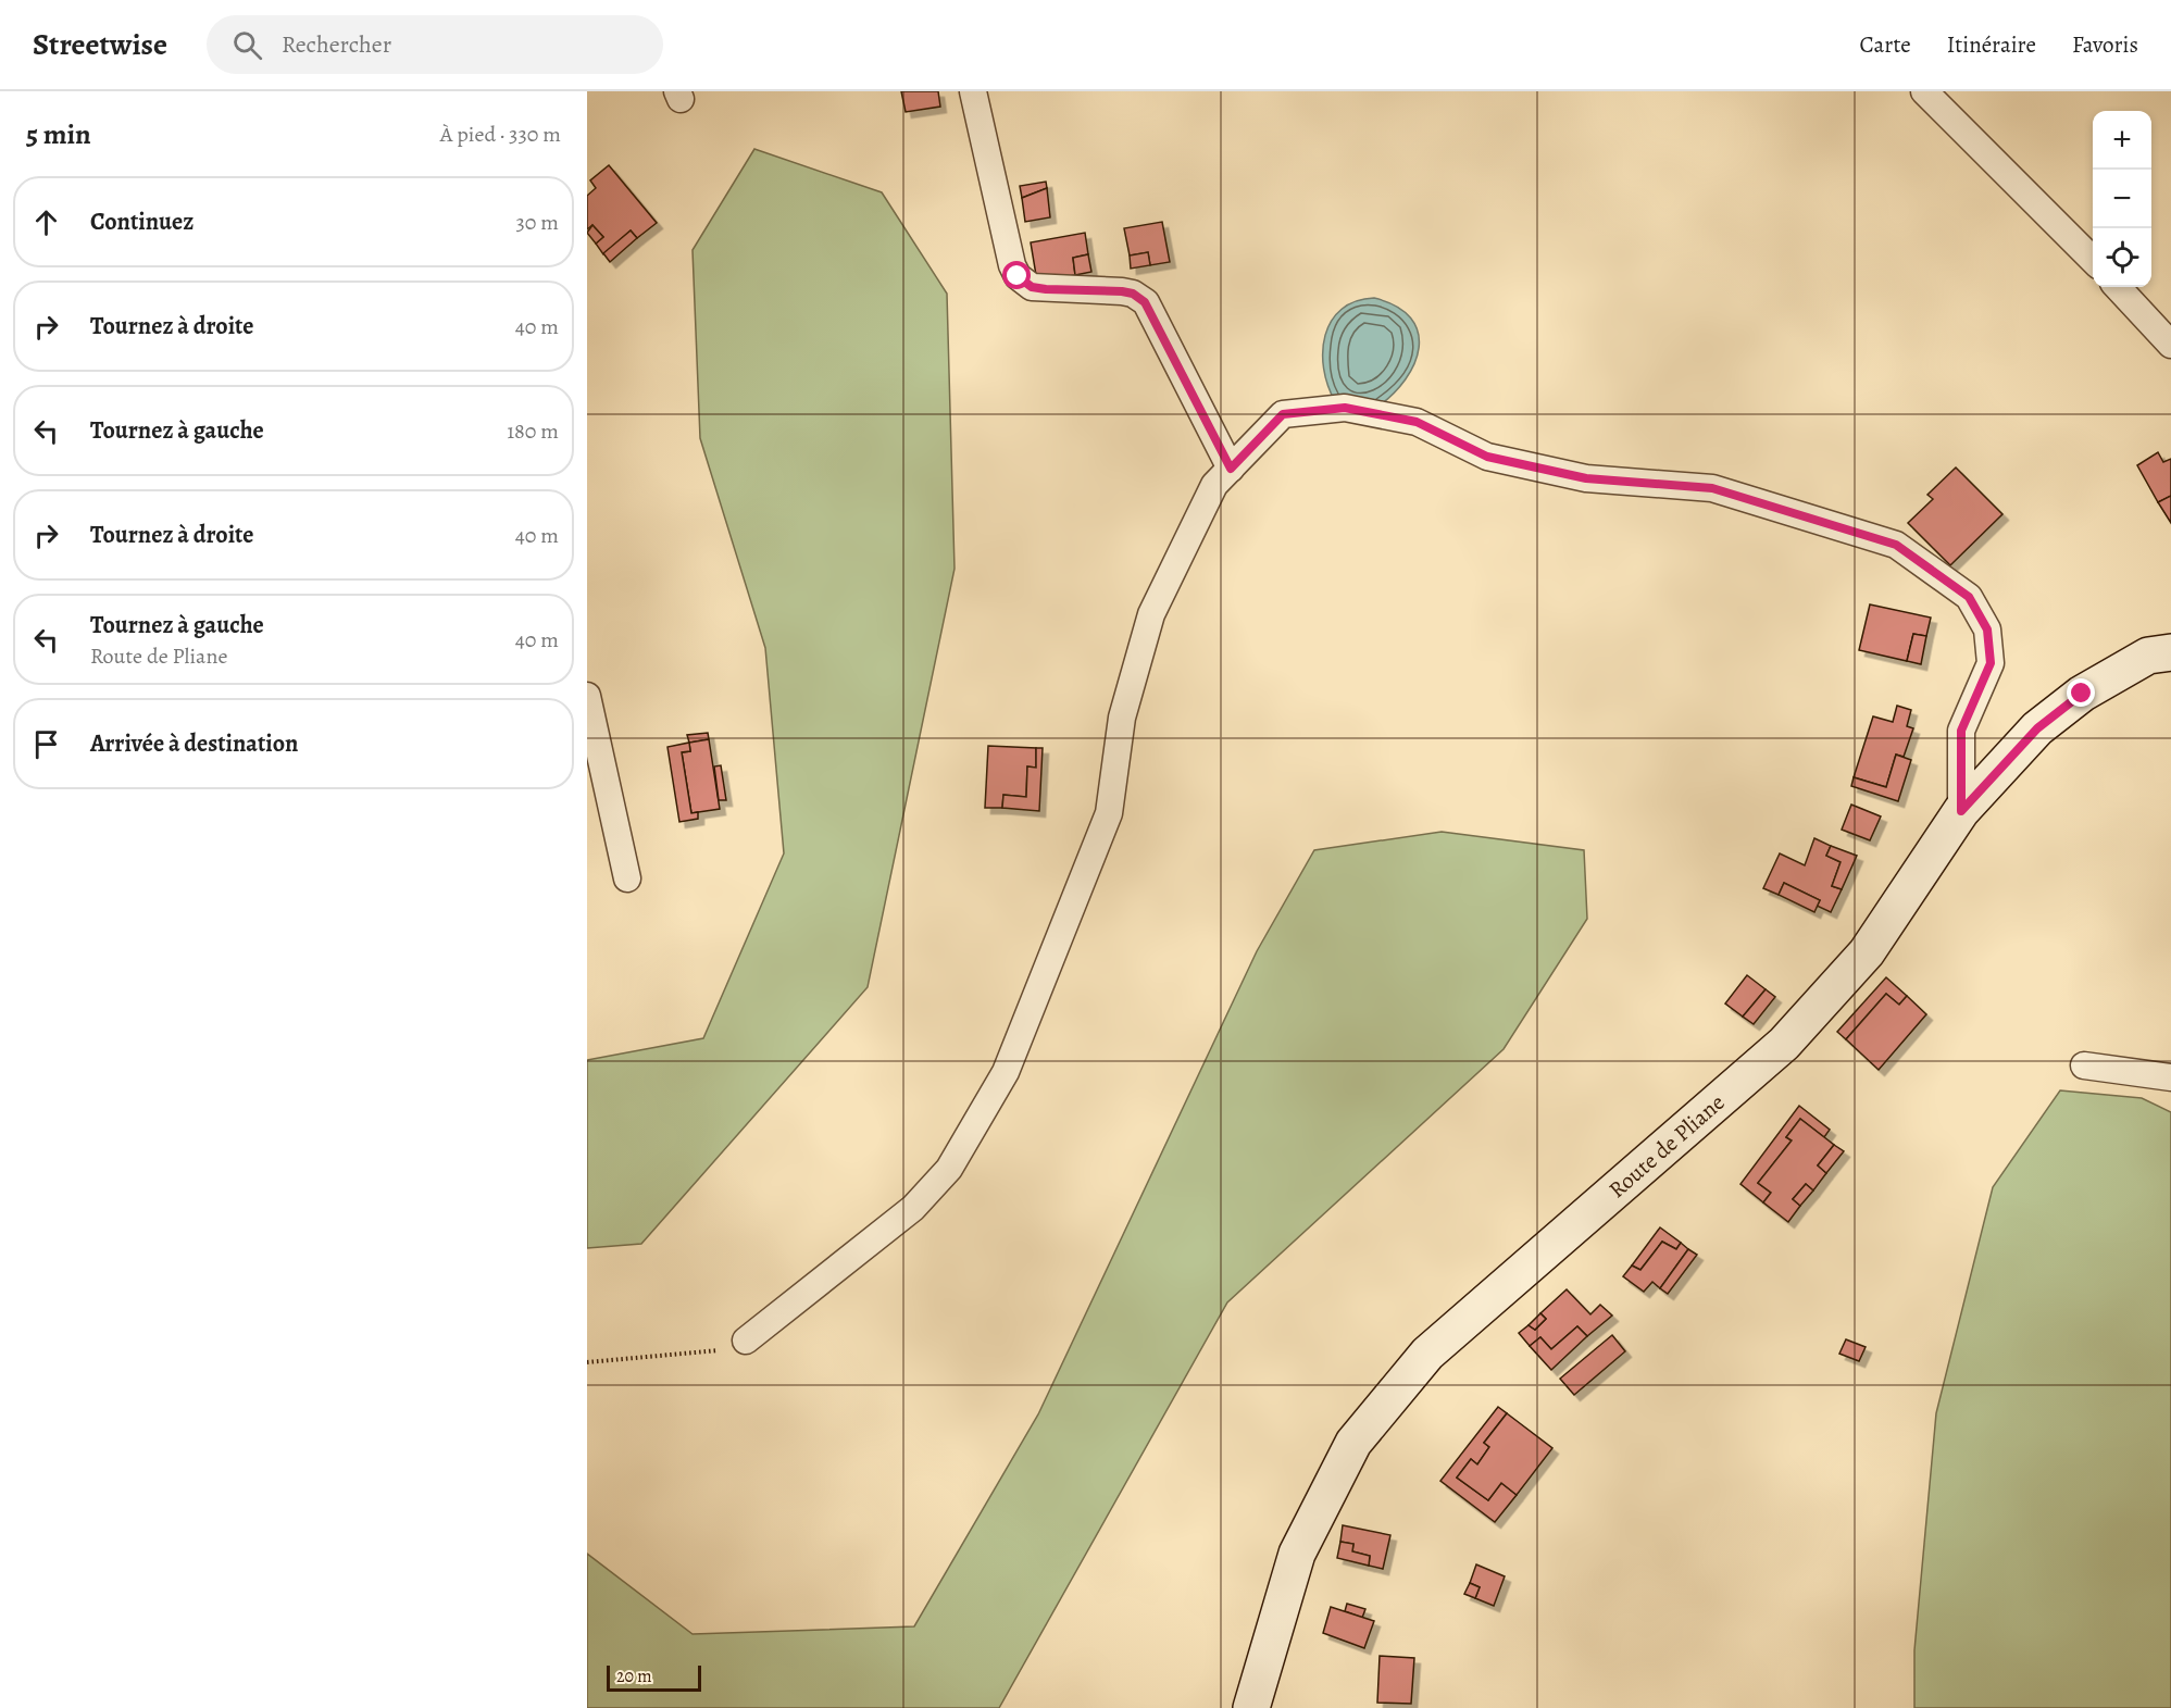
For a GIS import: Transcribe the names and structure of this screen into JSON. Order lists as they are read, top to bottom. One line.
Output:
{"streets":{"street":["Route de Pliane"]},"scale_bar":"20 m","page":{"header":"Streetwise","search":"Rechercher","nav":["Carte","Itinéraire","Favoris"],"heading":["5 min","À pied · 330 m"],"map_buttons":["+","−"],"list":[["Continuez","30 m"],["Tournez à droite","40 m"],["Tournez à gauche","180 m"],["Tournez à droite","40 m"],["Tournez à gauche","Route de Pliane","40 m"],"Arrivée à destination"],"scale":"20 m"}}
